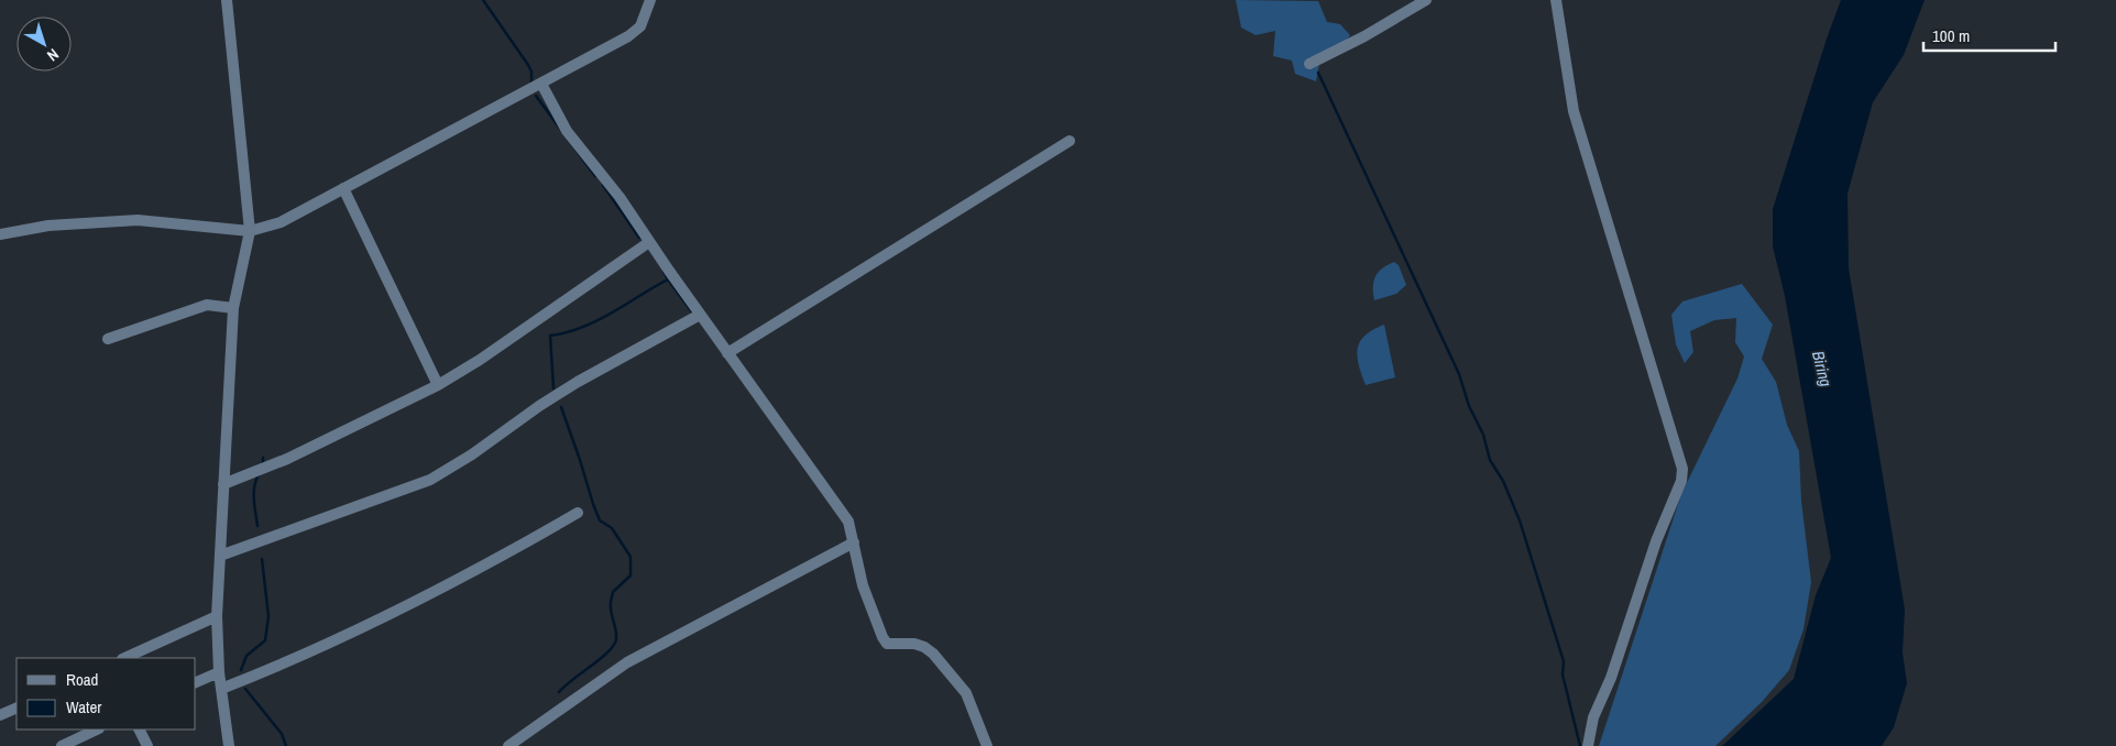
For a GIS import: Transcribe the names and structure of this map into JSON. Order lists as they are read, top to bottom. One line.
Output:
{"water":["Biring"],"legend":["Road","Water"],"scale_bar":"100 m","north":"bottom right"}
